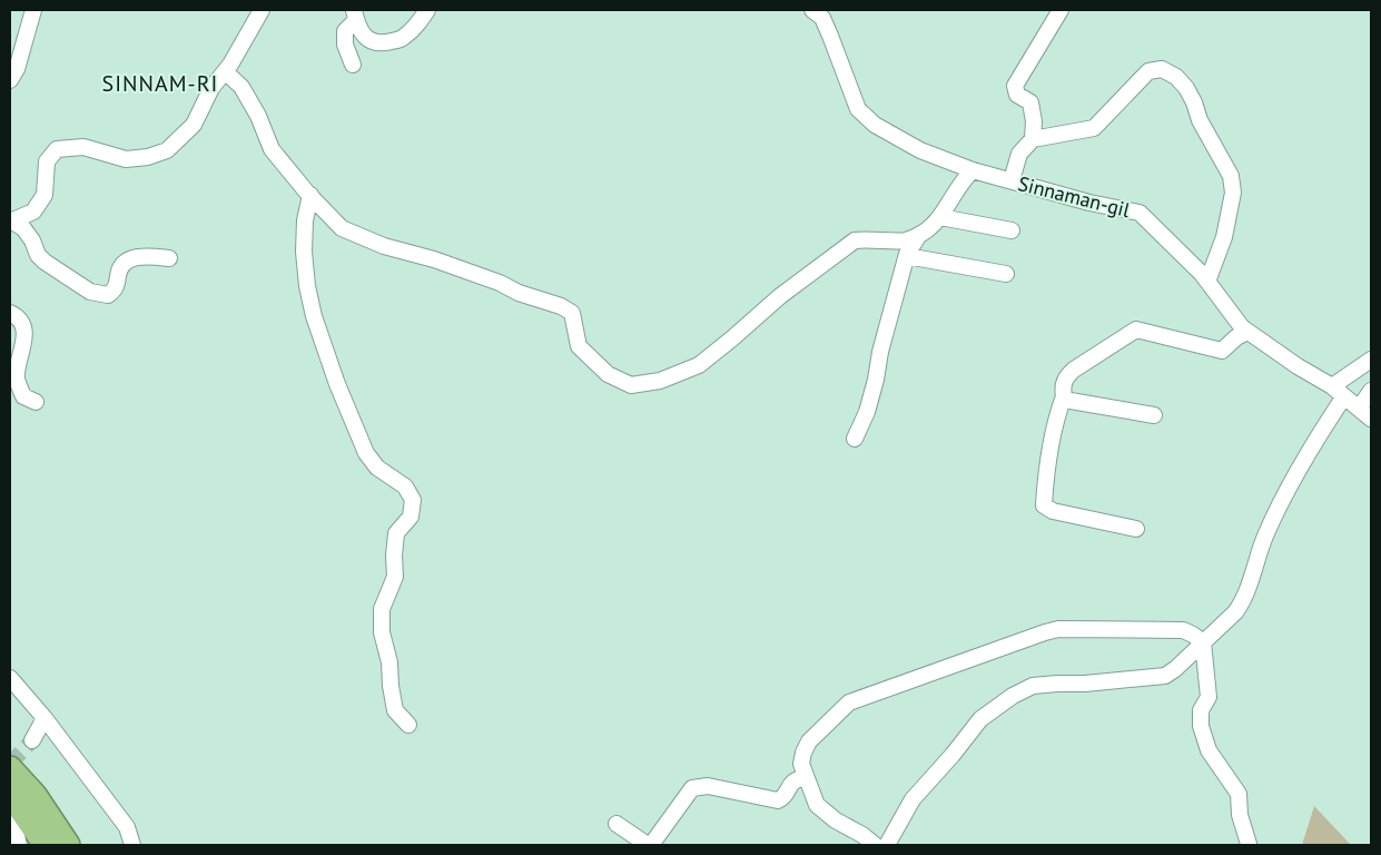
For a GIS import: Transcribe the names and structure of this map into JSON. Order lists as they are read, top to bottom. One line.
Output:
{"streets":{"street":["Sinnaman-gil"]},"districts":["SINNAM-RI"]}
